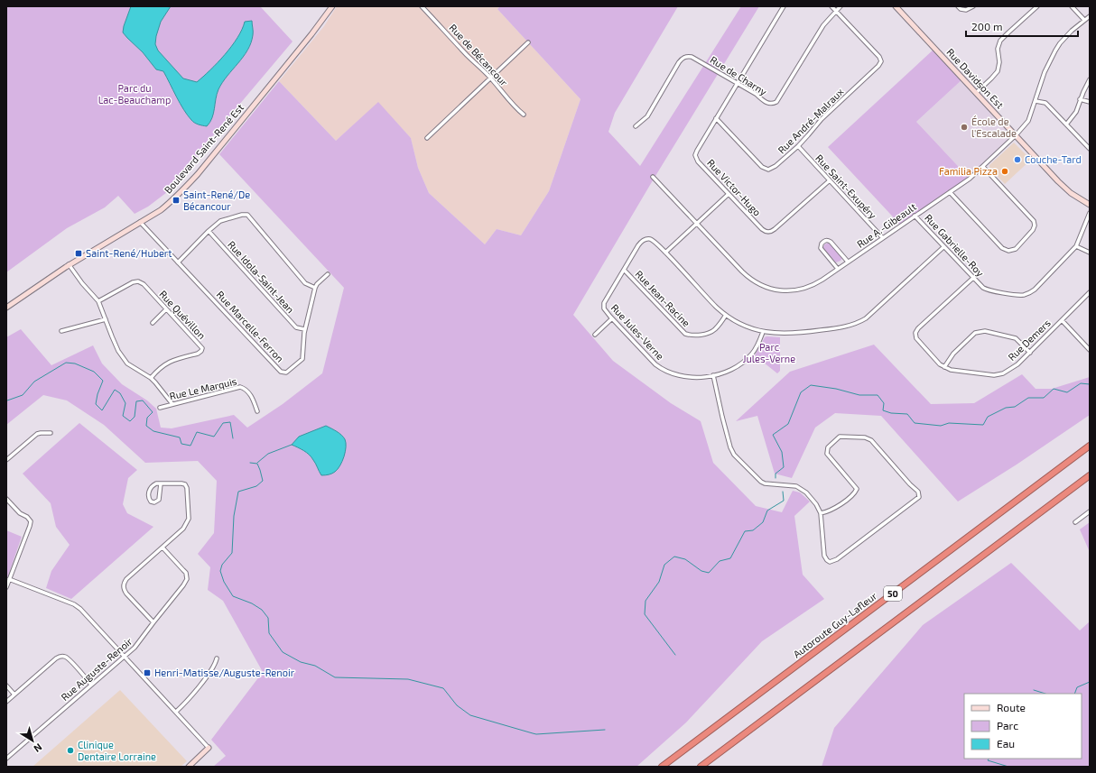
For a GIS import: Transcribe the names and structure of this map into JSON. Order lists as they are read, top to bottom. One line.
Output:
{"streets":{"highway":["50","Autoroute Guy-Lafleur"],"street":["Rue de Bécancour","Rue de Charny","Rue Davidson Est","Rue André-Malraux","Boulevard Saint-René Est","Rue Saint-Exupéry","Rue Victor-Hugo","Rue A.-Gibeault","Rue Gabrielle-Roy","Rue Idola-Saint-Jean","Rue Jean-Racine","Rue Quévillon","Rue Marcelle-Ferron","Rue Jules-Verne","Rue Demers","Rue Le Marquis","Rue Auguste-Renoir"]},"crossings":[["Rue de Charny","Rue André-Malraux"],["Rue de Charny","Rue Victor-Hugo"],["Rue Davidson Est","Rue A.-Gibeault"],["Rue André-Malraux","Rue Saint-Exupéry"],["Rue André-Malraux","Rue Victor-Hugo"],["Boulevard Saint-René Est","Rue Marcelle-Ferron"],["Rue Saint-Exupéry","Rue Victor-Hugo"],["Rue Saint-Exupéry","Rue A.-Gibeault"],["Rue A.-Gibeault","Rue Gabrielle-Roy"],["Rue Gabrielle-Roy","Rue Jules-Verne"],["Rue Gabrielle-Roy","Rue Demers"],["Rue Idola-Saint-Jean","Rue Marcelle-Ferron"],["Rue Jean-Racine","Rue Jules-Verne"]],"parks":["Parc du Lac-Beauchamp","Parc Jules-Verne"],"places":{"other":["École de l'Escalade","Couche-Tard","Familia Pizza","Clinique Dentaire Lorraine"],"transit":["Saint-René/De Bécancour","Saint-René/Hubert","Henri-Matisse/Auguste-Renoir"]},"legend":["Route","Parc","Eau"],"scale_bar":"200 m","north":"bottom right"}
